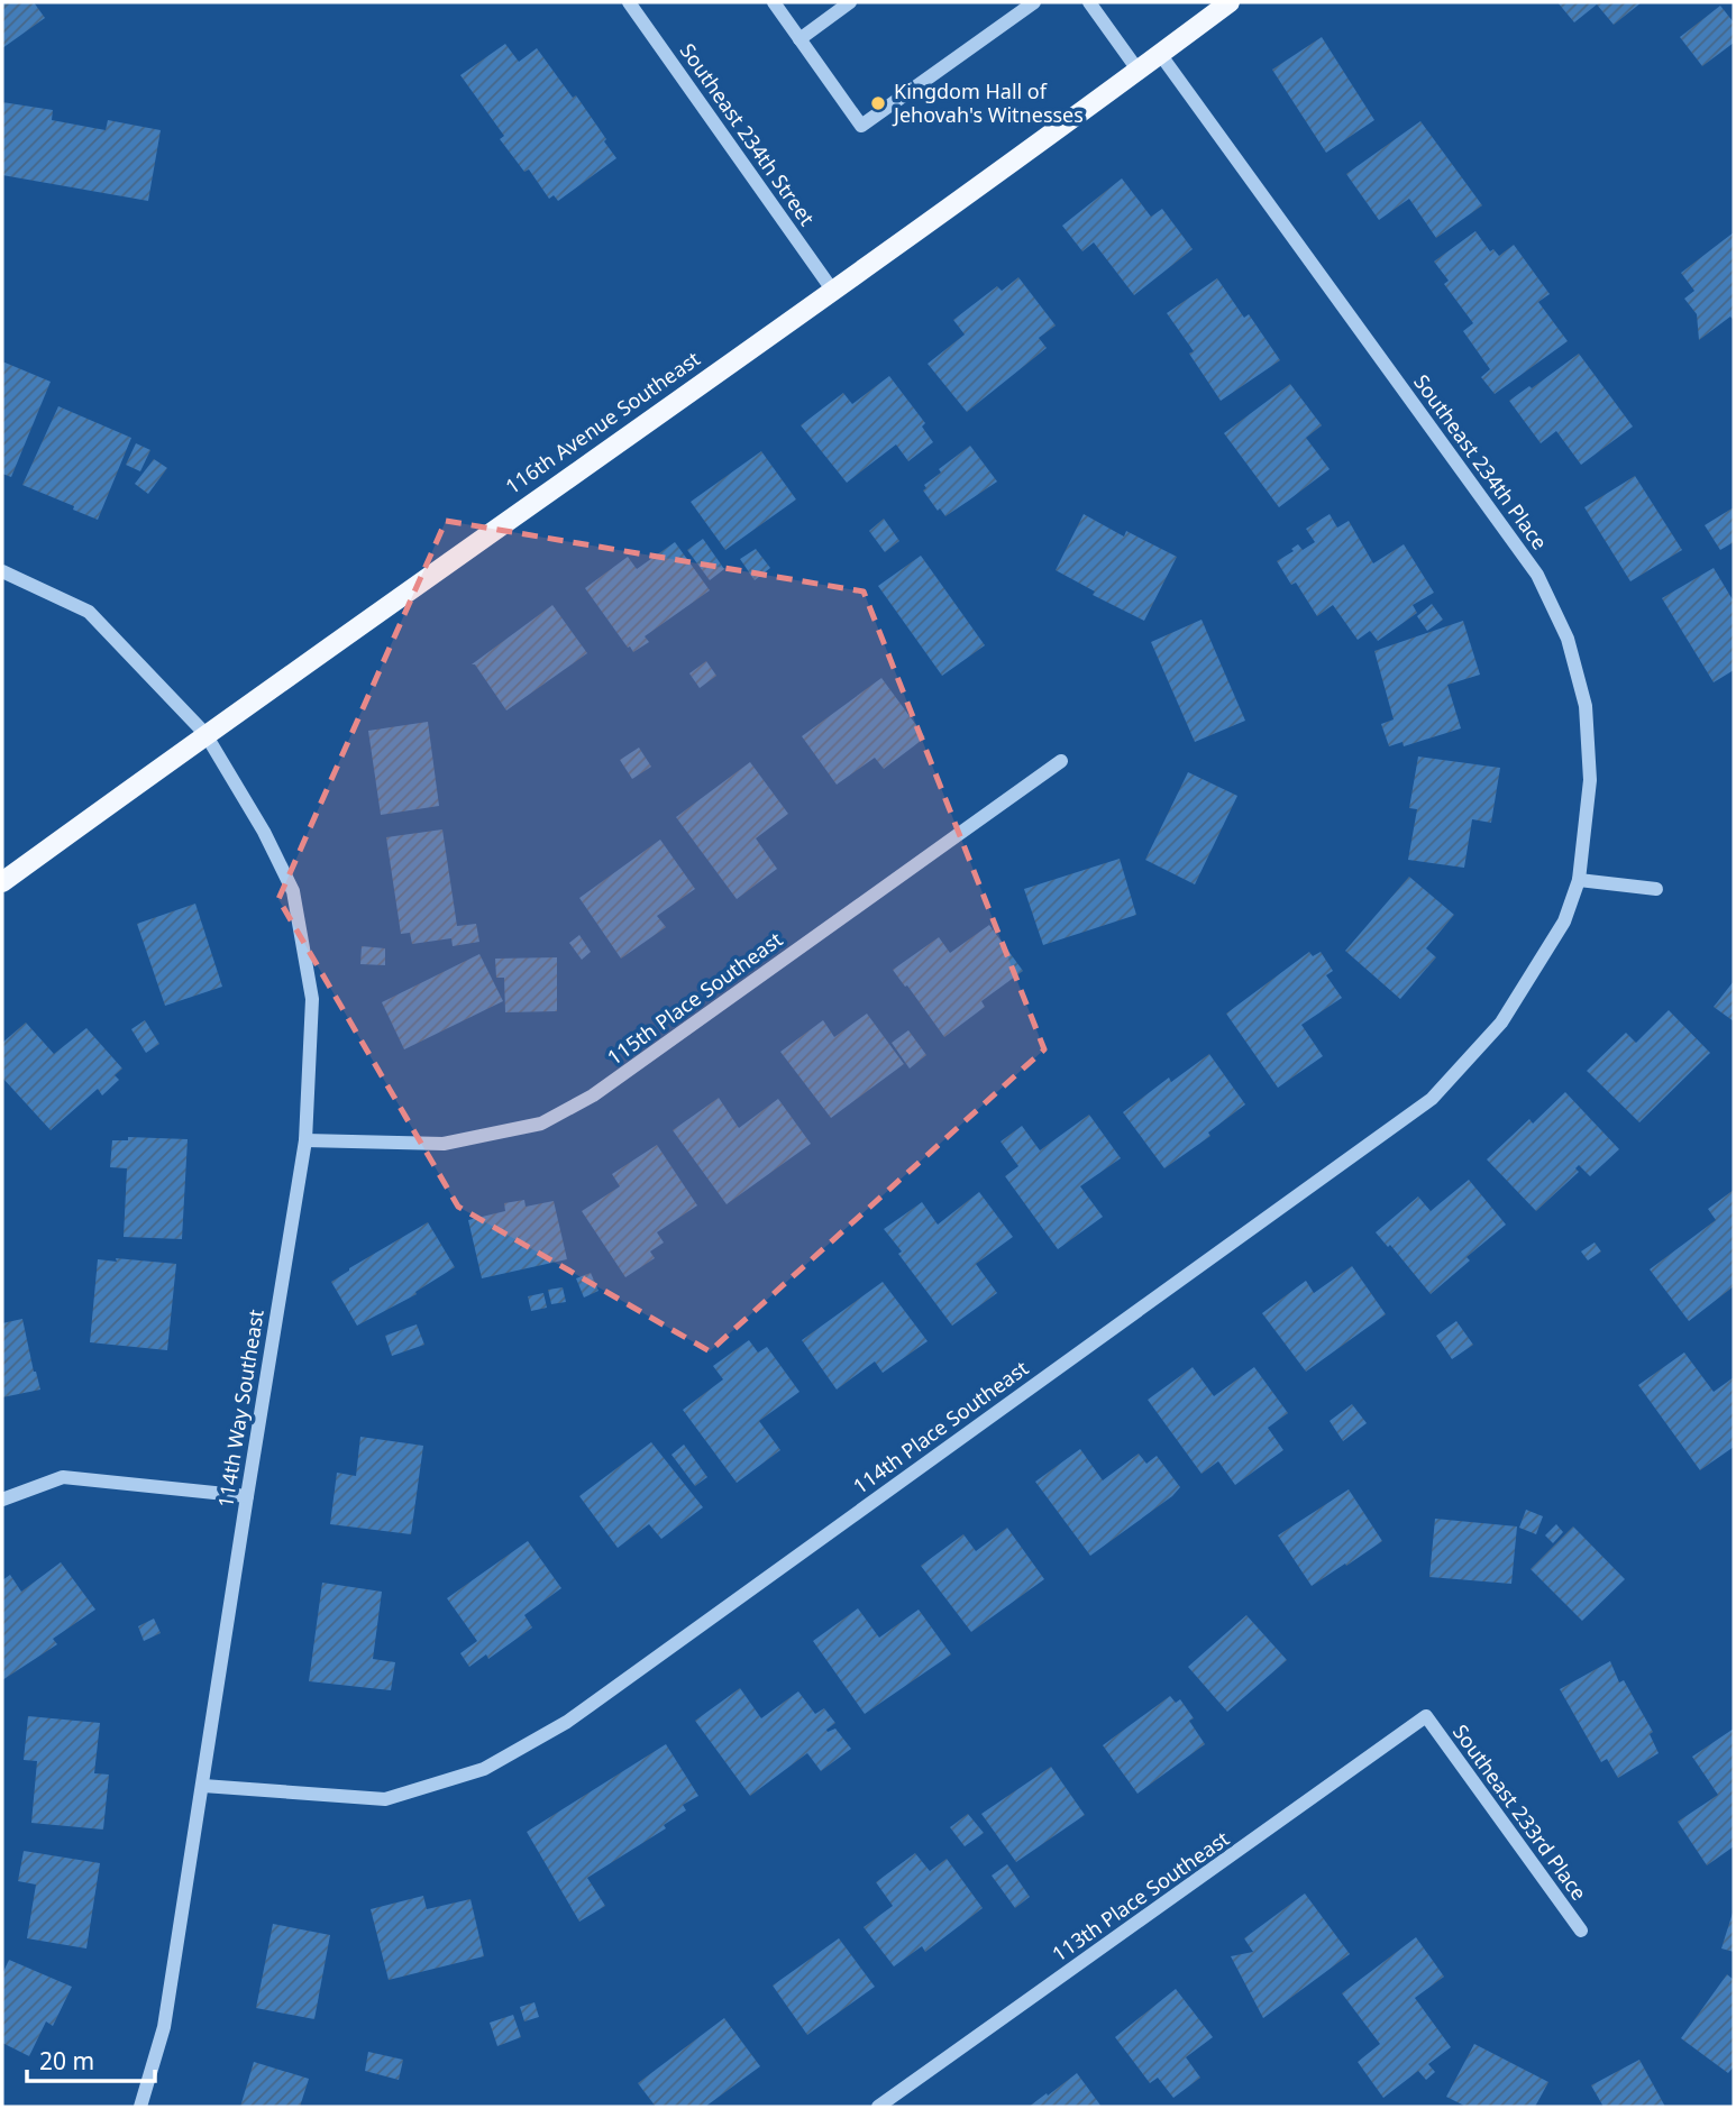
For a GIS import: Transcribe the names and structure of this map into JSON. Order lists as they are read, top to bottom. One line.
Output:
{"streets":{"main road":["116th Avenue Southeast"],"street":["Southeast 234th Street","Southeast 234th Place","115th Place Southeast","114th Way Southeast","114th Place Southeast","Southeast 233rd Place","113th Place Southeast"]},"crossings":[["Southeast 234th Street","116th Avenue Southeast"],["116th Avenue Southeast","Southeast 234th Place"],["116th Avenue Southeast","114th Way Southeast"],["Southeast 234th Place","114th Place Southeast"],["115th Place Southeast","114th Way Southeast"],["114th Way Southeast","114th Place Southeast"],["Southeast 233rd Place","113th Place Southeast"]],"places":["Kingdom Hall of Jehovah's Witnesses"],"scale_bar":"20 m"}
